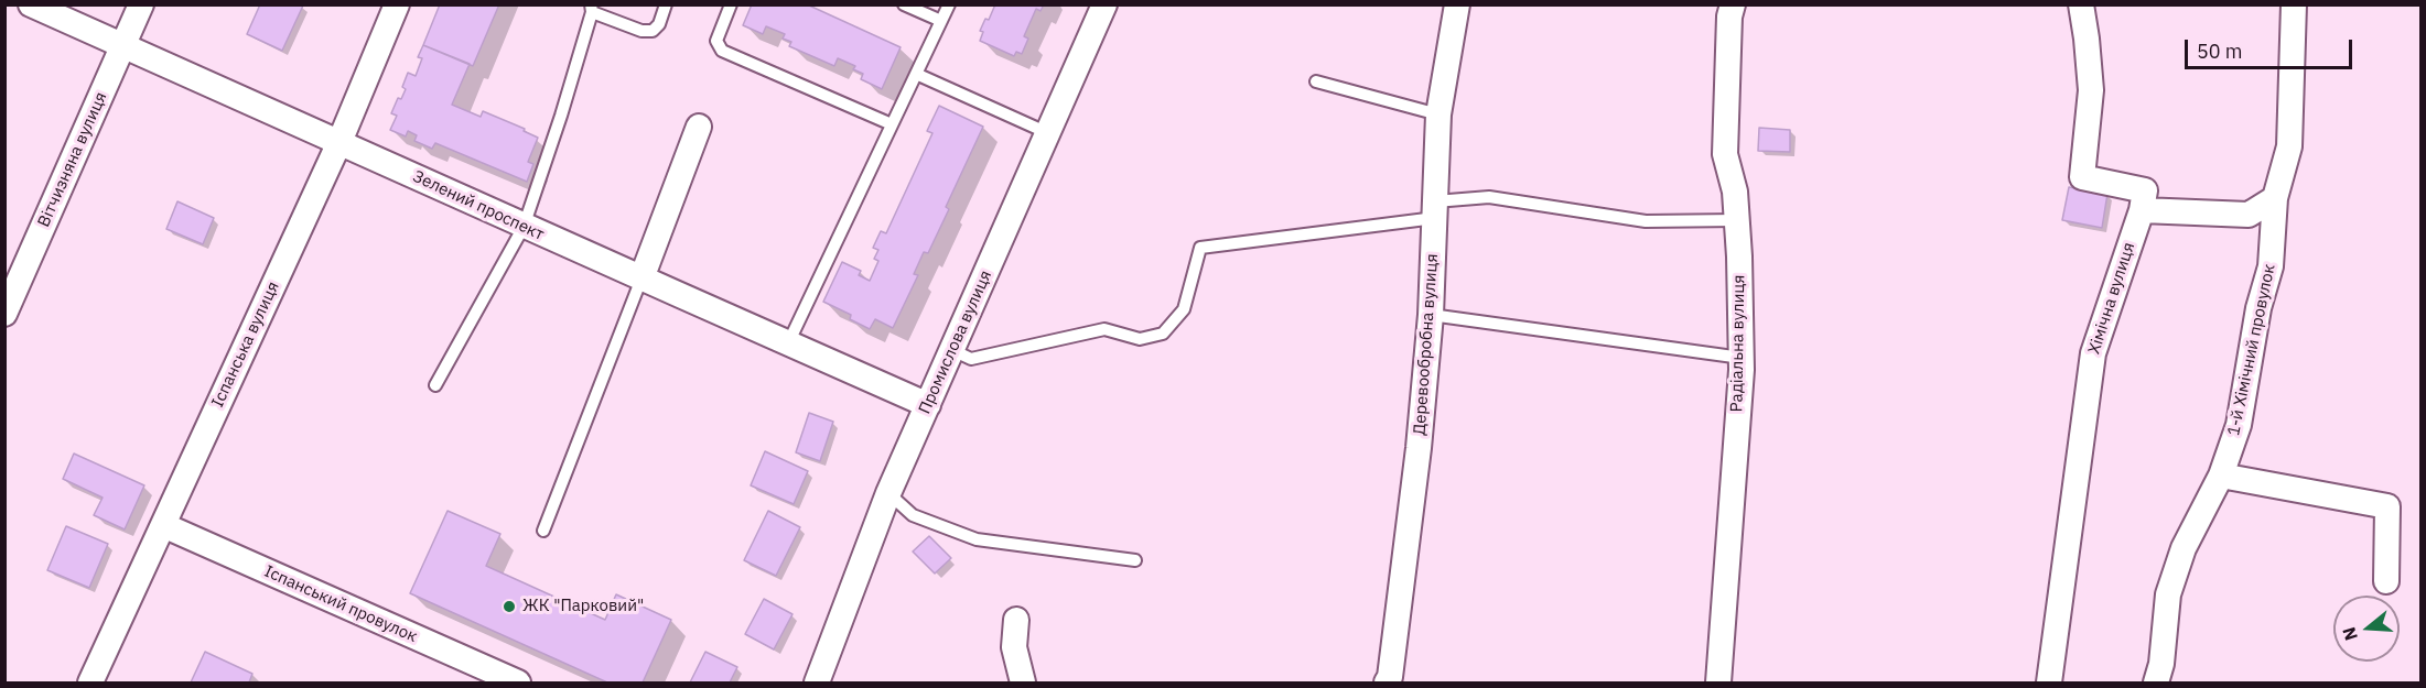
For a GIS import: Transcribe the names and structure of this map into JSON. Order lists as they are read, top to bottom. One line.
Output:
{"streets":{"street":["Вітчизняна вулиця","Зелений проспект","Хімічна вулиця","Промислова вулиця","Радіальна вулиця","Іспанська вулиця","Деревообробна вулиця","1-й Хімічний провулок","Іспанський провулок"]},"crossings":[["Вітчизняна вулиця","Зелений проспект"],["Зелений проспект","Промислова вулиця"],["Зелений проспект","Іспанська вулиця"],["Іспанська вулиця","Іспанський провулок"]],"places":["ЖК \"Парковий\""],"scale_bar":"50 m","north":"left"}
